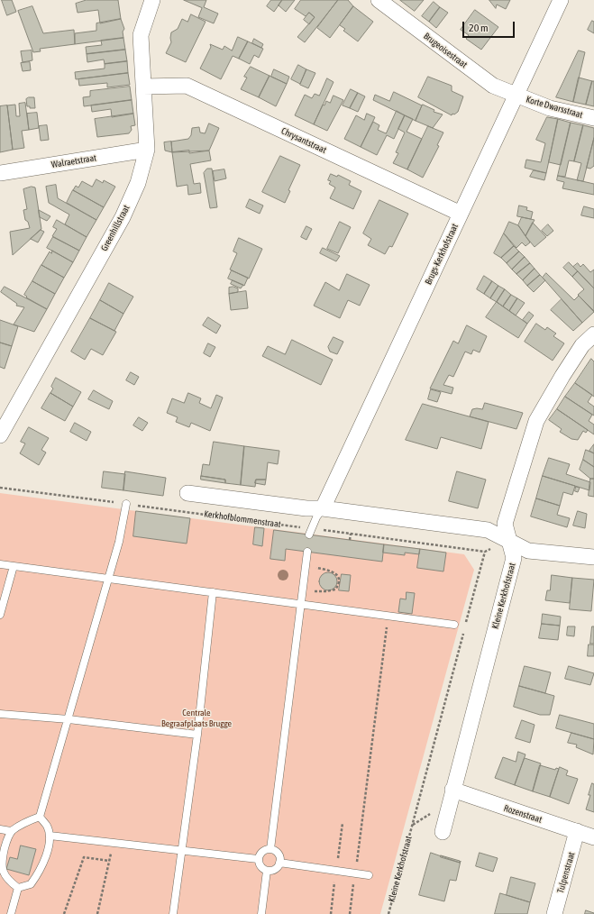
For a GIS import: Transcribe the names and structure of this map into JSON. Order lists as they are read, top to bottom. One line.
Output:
{"streets":{"street":["Brugeoisestraat","Korte Dwarsstraat","Chrysantstraat","Walraetstraat","Greenhillstraat","Brugs-Kerkhofstraat","Kerkhofblommenstraat","Kleine Kerkhofstraat","Rozenstraat","Tulpenstraat"]},"crossings":[["Brugeoisestraat","Korte Dwarsstraat"],["Brugeoisestraat","Brugs-Kerkhofstraat"],["Korte Dwarsstraat","Brugs-Kerkhofstraat"],["Chrysantstraat","Greenhillstraat"],["Chrysantstraat","Brugs-Kerkhofstraat"],["Walraetstraat","Greenhillstraat"],["Brugs-Kerkhofstraat","Kerkhofblommenstraat"],["Kerkhofblommenstraat","Kleine Kerkhofstraat"],["Kleine Kerkhofstraat","Rozenstraat"],["Rozenstraat","Tulpenstraat"]],"parks":["Centrale Begraafplaats Brugge"],"scale_bar":"20 m"}
